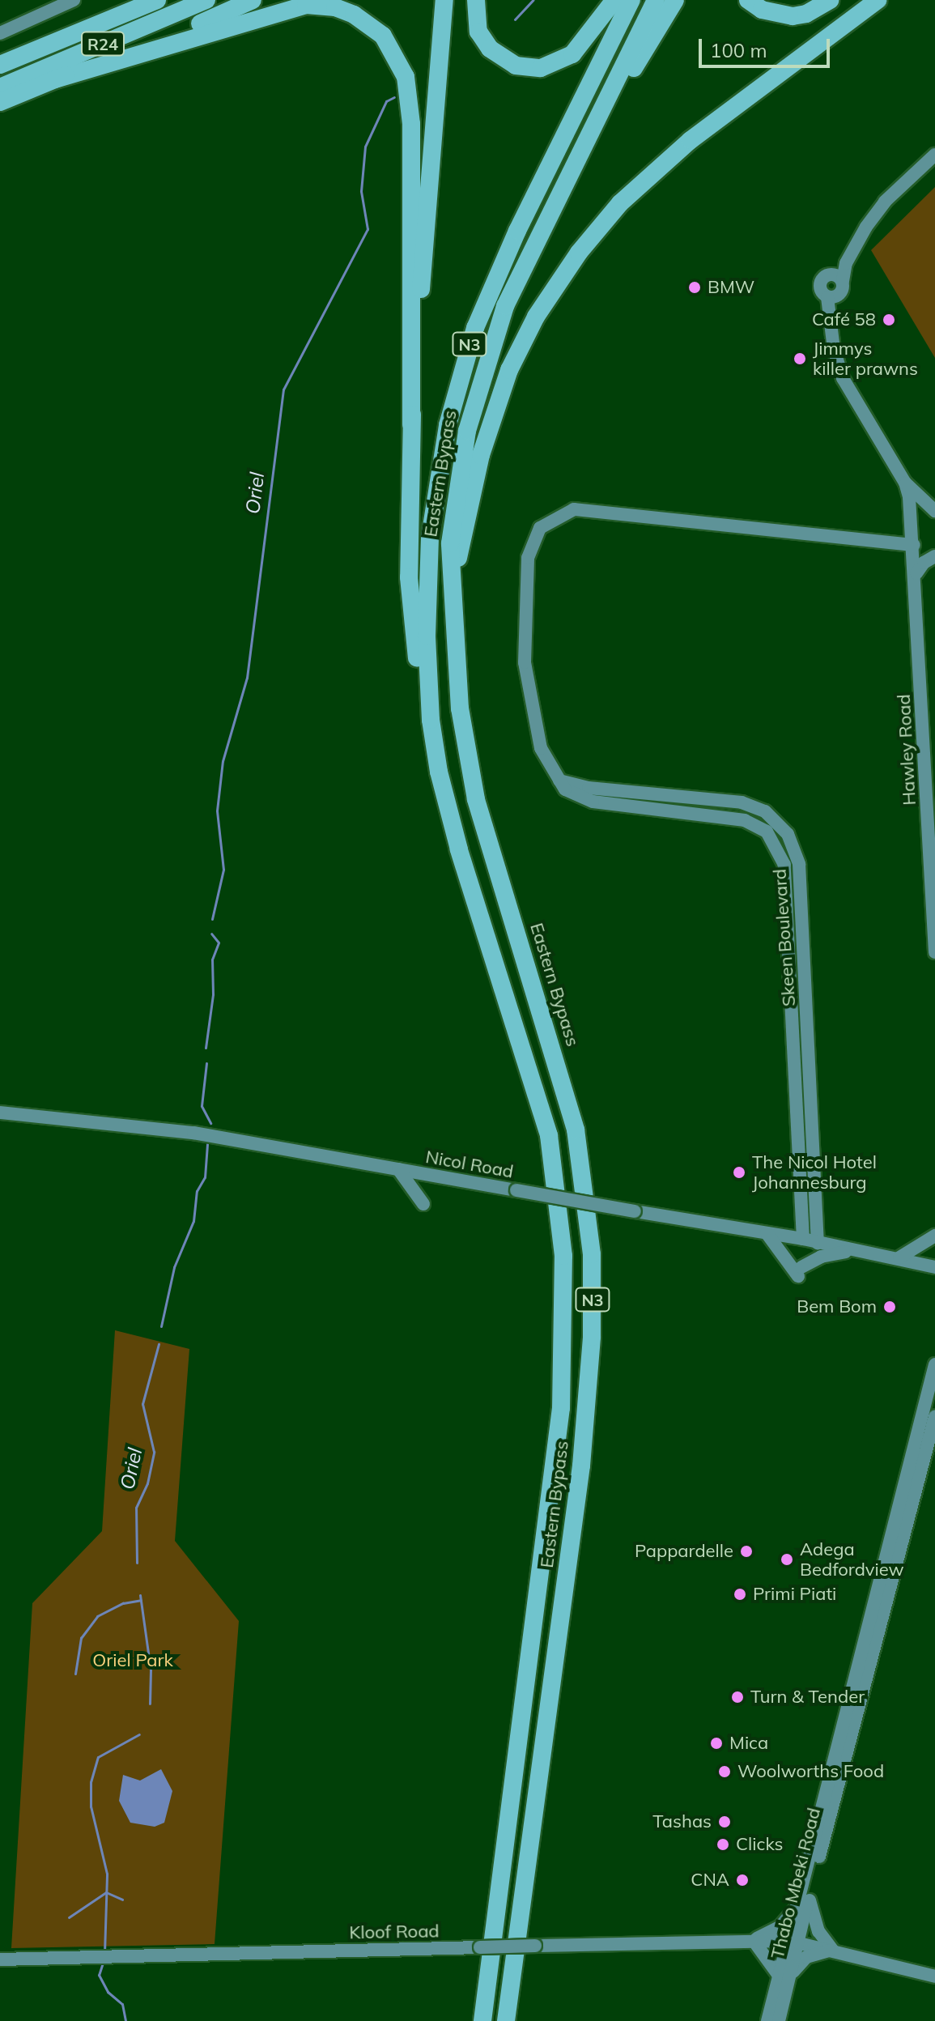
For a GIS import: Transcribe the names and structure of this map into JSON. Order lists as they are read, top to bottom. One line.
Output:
{"streets":{"highway":["R24","N3","Eastern Bypass"],"main road":["Hawley Road","Skeen Boulevard","Nicol Road","Thabo Mbeki Road","Kloof Road"]},"crossings":[["Hawley Road","Skeen Boulevard"],["Skeen Boulevard","Nicol Road"],["Thabo Mbeki Road","Kloof Road"]],"water":["Oriel"],"parks":["Oriel Park"],"places":["BMW","Café 58","Jimmys killer prawns","The Nicol Hotel Johannesburg","Bem Bom","Pappardelle","Adega Bedfordview","Primi Piati","Turn & Tender","Mica","Woolworths Food","Tashas","Clicks","CNA"],"scale_bar":"100 m"}
